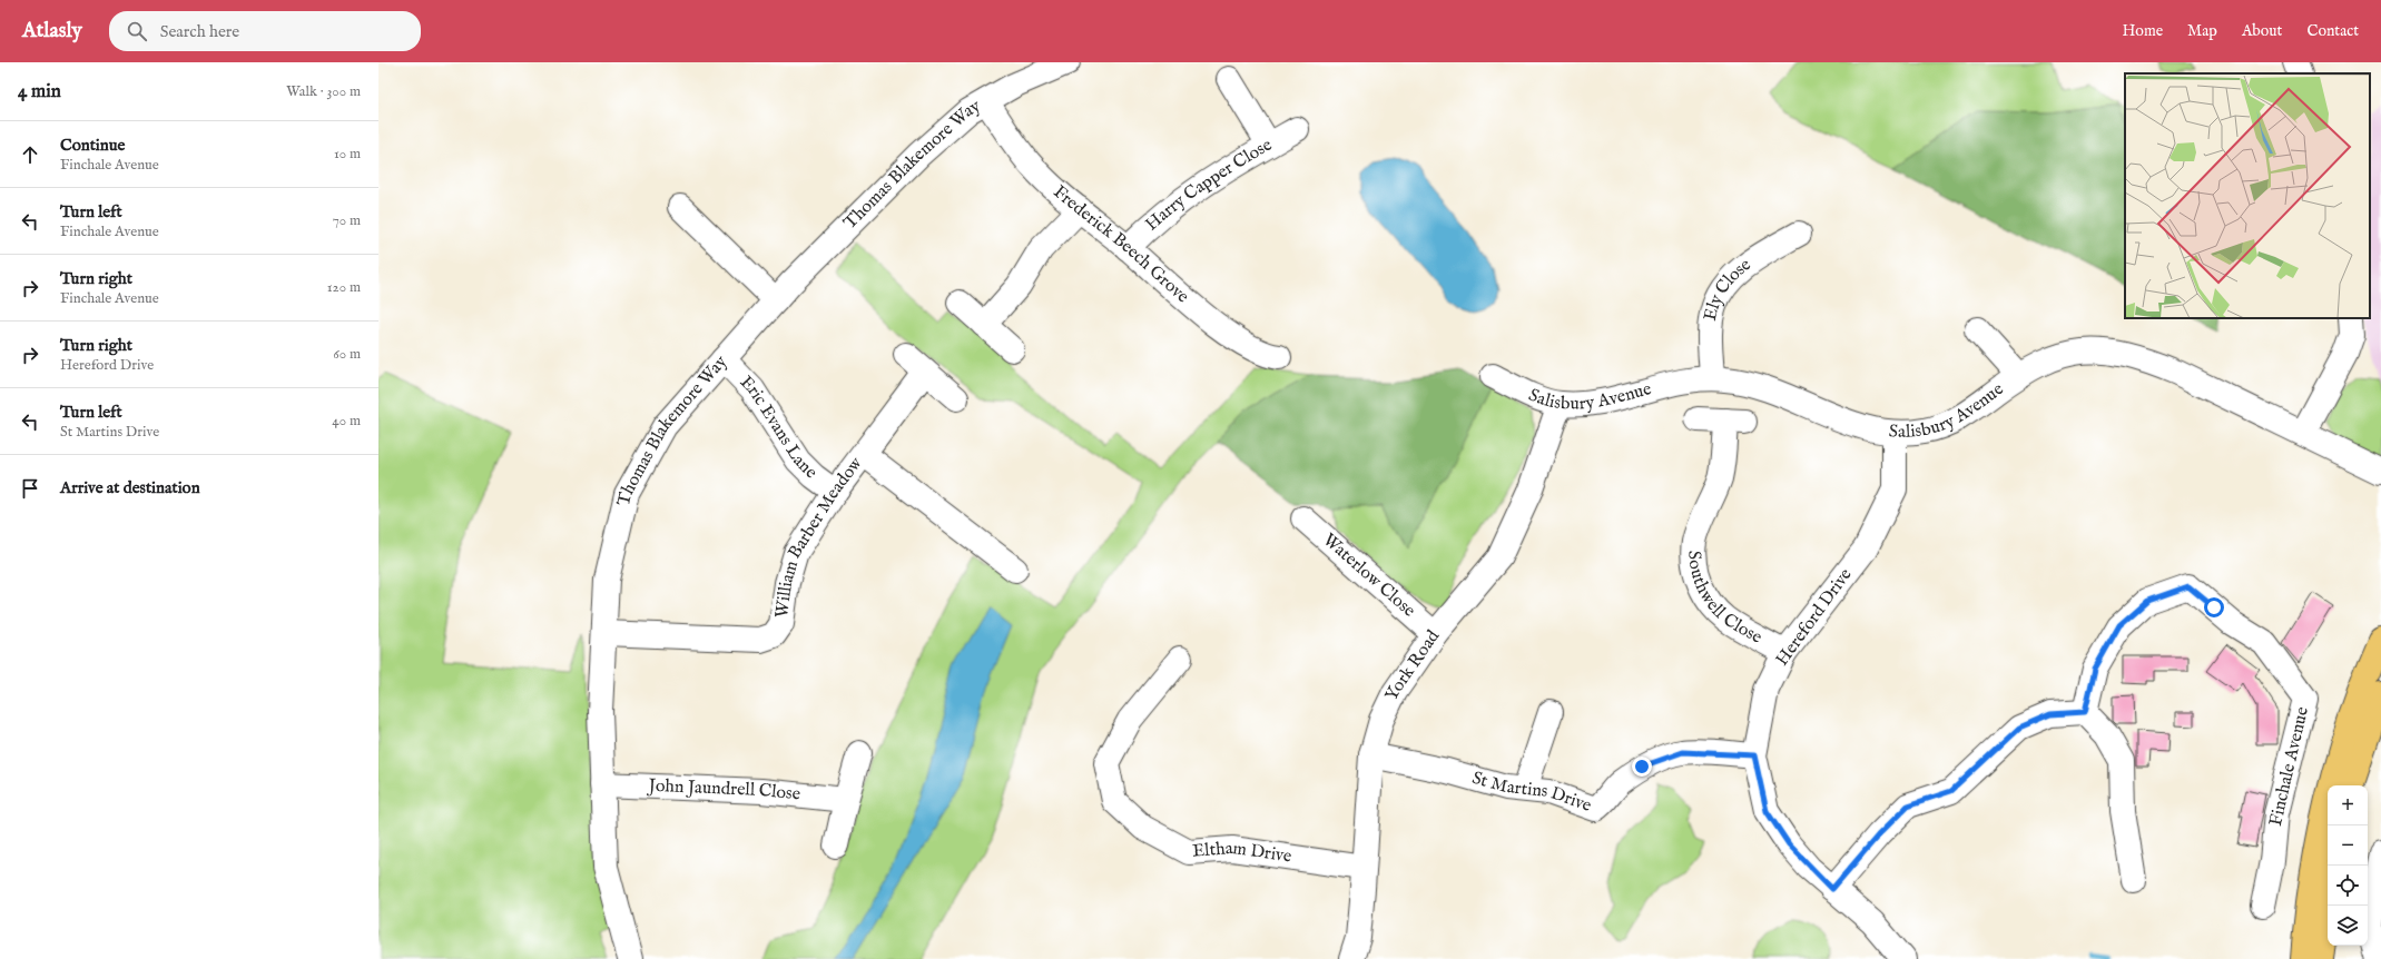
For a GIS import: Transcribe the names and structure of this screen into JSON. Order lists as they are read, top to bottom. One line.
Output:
{"streets":{"street":["Thomas Blakemore Way","Harry Capper Close","Frederick Beech Grove","Ely Close","Salisbury Avenue","Eric Evans Lane","William Barber Meadow","Waterlow Close","Southwell Close","Hereford Drive","York Road","Finchale Avenue","John Jaundrell Close","St Martins Drive","Eltham Drive"]},"crossings":[["Thomas Blakemore Way","Frederick Beech Grove"],["Thomas Blakemore Way","Eric Evans Lane"],["Thomas Blakemore Way","William Barber Meadow"],["Thomas Blakemore Way","John Jaundrell Close"],["Harry Capper Close","Frederick Beech Grove"],["Ely Close","Salisbury Avenue"],["Salisbury Avenue","Hereford Drive"],["Salisbury Avenue","York Road"],["Eric Evans Lane","William Barber Meadow"],["Waterlow Close","York Road"],["Southwell Close","Hereford Drive"],["Hereford Drive","St Martins Drive"],["York Road","St Martins Drive"],["York Road","Eltham Drive"]],"page":{"header":"Atlasly","search":"Search here","nav":["Home","Map","About","Contact"],"heading":["4 min","Walk · 300 m"],"list":[["Continue","Finchale Avenue","10 m"],["Turn left","Finchale Avenue","70 m"],["Turn right","Finchale Avenue","120 m"],["Turn right","Hereford Drive","60 m"],["Turn left","St Martins Drive","40 m"],"Arrive at destination"],"map_buttons":["+","−"]}}
